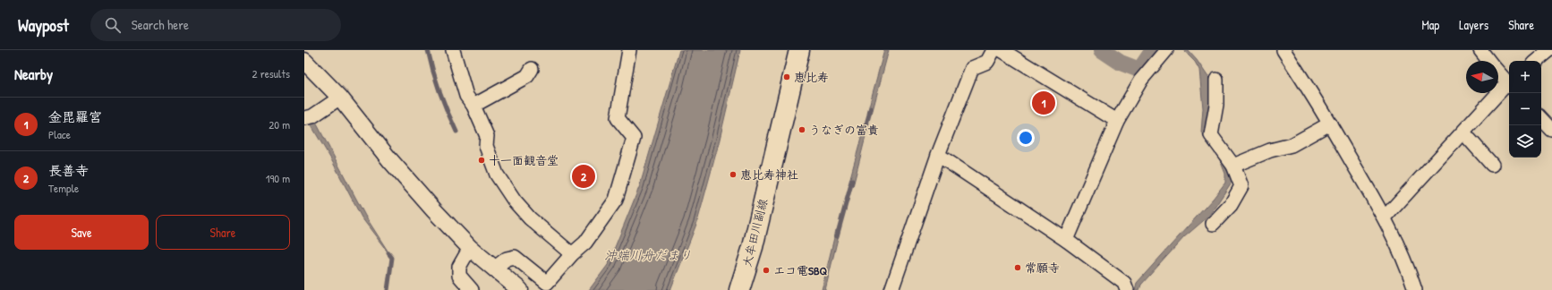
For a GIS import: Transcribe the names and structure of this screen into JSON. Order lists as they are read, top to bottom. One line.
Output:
{"streets":{"main road":["大牟田川副線"]},"water":["沖端川舟だまり"],"places":["恵比寿","うなぎの富貴","十一面観音堂","恵比寿神社","常願寺","エコ電SBQ"],"north":"left","page":{"header":"Waypost","search":"Search here","nav":["Map","Layers","Share"],"heading":["Nearby","2 results"],"map_buttons":["+","−"],"pins":["1","2"],"list":[{"mark":"1","name":"金毘羅宮","note":"Place","value":"20 m"},{"mark":"2","name":"長善寺","note":"Temple","value":"190 m"}],"buttons":["Save","Share"]}}
